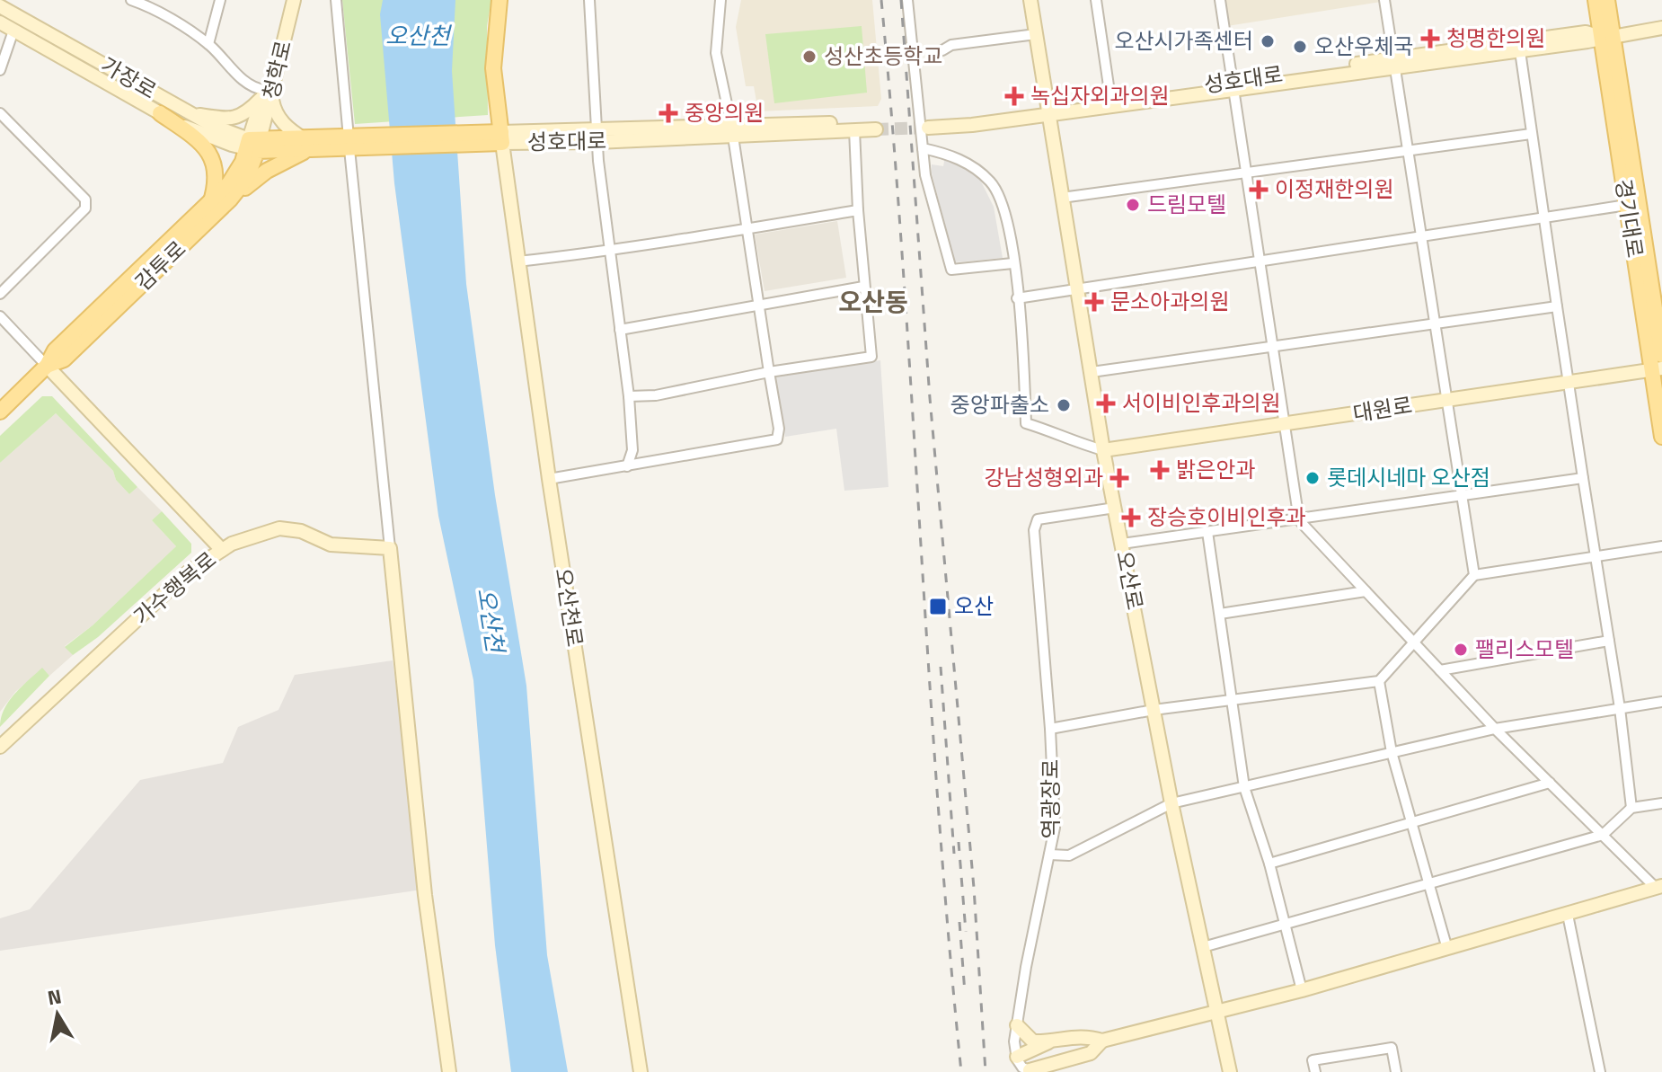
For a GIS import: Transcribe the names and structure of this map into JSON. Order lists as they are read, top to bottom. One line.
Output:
{"streets":{"main road":["성호대로","경기대로","감투로","오산천로"],"street":["청학로","가장로","대원로","오산로","가수행복로","역광장로"]},"crossings":[["청학로","가장로"],["청학로","성호대로"],["청학로","감투로"],["가장로","성호대로"],["가장로","감투로"],["성호대로","경기대로"],["성호대로","감투로"],["성호대로","오산로"],["성호대로","오산천로"],["경기대로","대원로"],["대원로","오산로"],["오산로","역광장로"]],"districts":["오산동"],"water":["오산천"],"places":{"health":["청명한의원","녹십자외과의원","중앙의원","이정재한의원","문소아과의원","서이비인후과의원","밝은안과","강남성형외과","장승호이비인후과"],"other":["오산시가족센터","오산우체국","성산초등학교","드림모텔","중앙파출소","롯데시네마 오산점","팰리스모텔"],"transit":["오산"]},"north":"top"}
